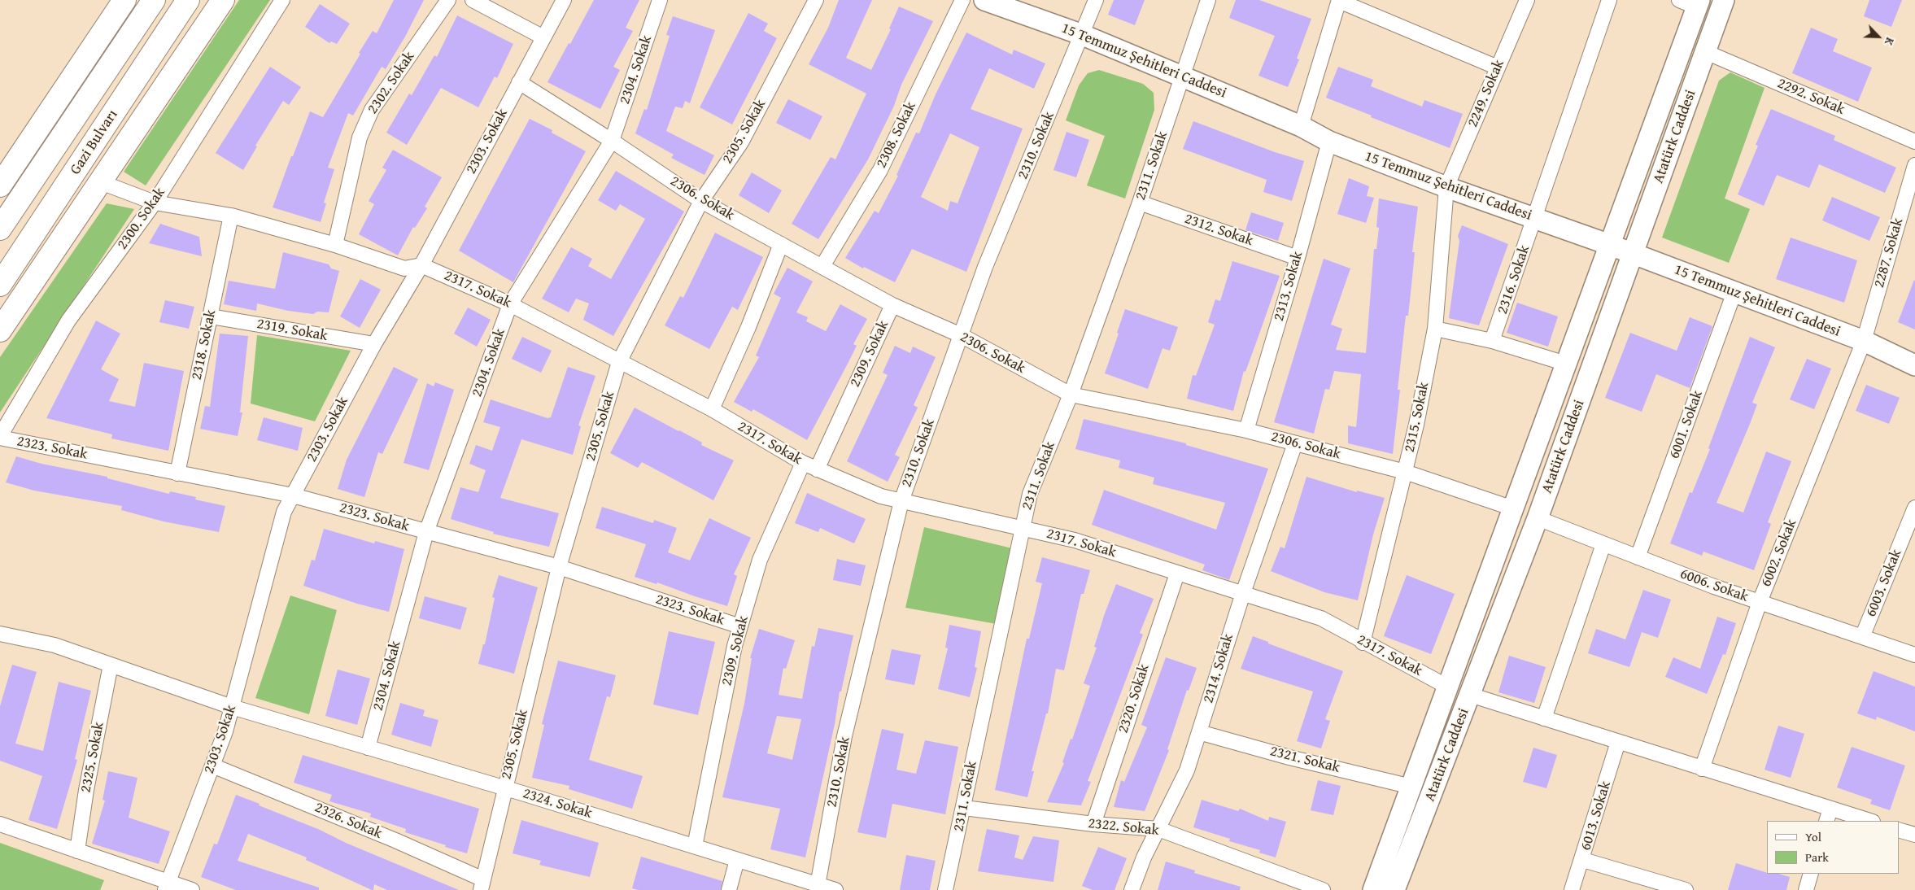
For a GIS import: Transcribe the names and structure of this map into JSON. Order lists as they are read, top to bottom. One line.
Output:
{"streets":{"highway":["Gazi Bulvarı"],"main road":["15 Temmuz Şehitleri Caddesi","Atatürk Caddesi"],"street":["2304. Sokak","2302. Sokak","2249. Sokak","2292. Sokak","2305. Sokak","2308. Sokak","2303. Sokak","2310. Sokak","2311. Sokak","2306. Sokak","2300. Sokak","2312. Sokak","2287. Sokak","2316. Sokak","2313. Sokak","2317. Sokak","2319. Sokak","2318. Sokak","2309. Sokak","2315. Sokak","6001. Sokak","2323. Sokak","6002. Sokak","6003. Sokak","6006. Sokak","2314. Sokak","2320. Sokak","2325. Sokak","2321. Sokak","2324. Sokak","6013. Sokak","2326. Sokak","2322. Sokak"]},"crossings":[["15 Temmuz Şehitleri Caddesi","2249. Sokak"],["15 Temmuz Şehitleri Caddesi","Atatürk Caddesi"],["15 Temmuz Şehitleri Caddesi","2310. Sokak"],["15 Temmuz Şehitleri Caddesi","2311. Sokak"],["15 Temmuz Şehitleri Caddesi","2287. Sokak"],["15 Temmuz Şehitleri Caddesi","2316. Sokak"],["15 Temmuz Şehitleri Caddesi","2313. Sokak"],["15 Temmuz Şehitleri Caddesi","2315. Sokak"],["15 Temmuz Şehitleri Caddesi","6001. Sokak"],["15 Temmuz Şehitleri Caddesi","6002. Sokak"],["2304. Sokak","2306. Sokak"],["2304. Sokak","2317. Sokak"],["2304. Sokak","2323. Sokak"],["2304. Sokak","2324. Sokak"],["2249. Sokak","2315. Sokak"],["2292. Sokak","Atatürk Caddesi"],["2305. Sokak","2306. Sokak"],["2305. Sokak","2317. Sokak"],["2305. Sokak","2323. Sokak"],["2305. Sokak","2324. Sokak"],["2305. Sokak","2326. Sokak"],["2308. Sokak","2306. Sokak"],["Atatürk Caddesi","2306. Sokak"],["Atatürk Caddesi","2317. Sokak"],["Atatürk Caddesi","6006. Sokak"],["Atatürk Caddesi","2321. Sokak"],["2303. Sokak","2306. Sokak"],["2303. Sokak","2317. Sokak"],["2303. Sokak","2319. Sokak"],["2303. Sokak","2323. Sokak"],["2303. Sokak","2324. Sokak"],["2303. Sokak","2326. Sokak"],["2310. Sokak","2306. Sokak"],["2310. Sokak","2317. Sokak"],["2310. Sokak","2324. Sokak"],["2311. Sokak","2306. Sokak"],["2311. Sokak","2312. Sokak"],["2311. Sokak","2317. Sokak"],["2311. Sokak","2322. Sokak"],["2306. Sokak","2313. Sokak"],["2306. Sokak","2309. Sokak"],["2306. Sokak","2315. Sokak"],["2306. Sokak","2314. Sokak"],["2300. Sokak","2323. Sokak"],["2312. Sokak","2313. Sokak"],["2287. Sokak","6002. Sokak"],["2317. Sokak","2309. Sokak"],["2317. Sokak","2315. Sokak"],["2317. Sokak","2314. Sokak"],["2317. Sokak","2320. Sokak"],["2319. Sokak","2318. Sokak"],["2318. Sokak","2323. Sokak"],["2309. Sokak","2323. Sokak"],["2309. Sokak","2324. Sokak"],["6001. Sokak","6006. Sokak"],["6002. Sokak","6006. Sokak"],["6003. Sokak","6006. Sokak"],["2314. Sokak","2321. Sokak"],["2314. Sokak","2322. Sokak"],["2320. Sokak","2322. Sokak"],["2325. Sokak","2324. Sokak"]],"legend":["Yol","Park"],"north":"bottom right"}
